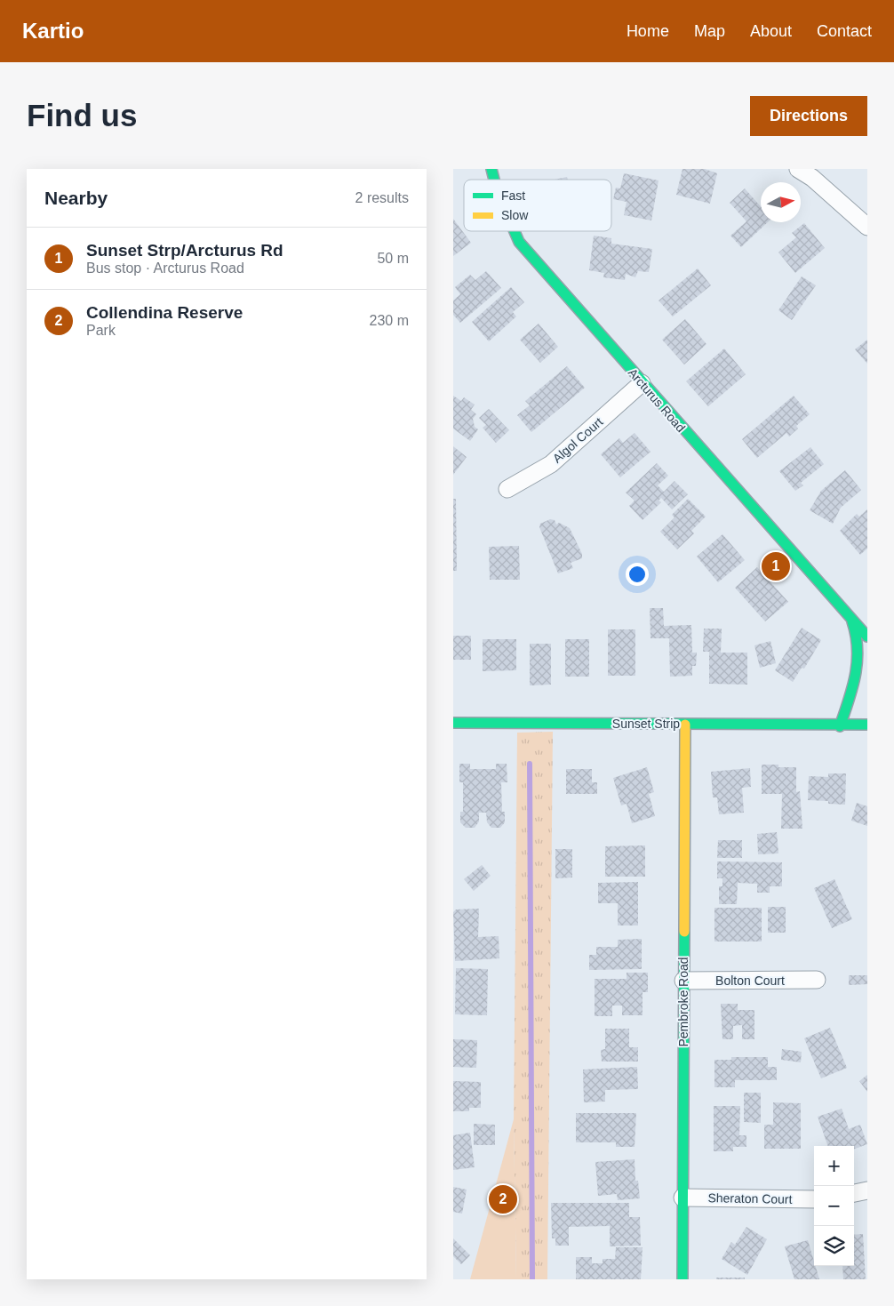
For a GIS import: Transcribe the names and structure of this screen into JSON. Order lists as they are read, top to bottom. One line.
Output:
{"streets":{"street":["Arcturus Road","Algol Court","Sunset Strip","Bolton Court","Pembroke Road","Sheraton Court"]},"crossings":[["Arcturus Road","Algol Court"],["Arcturus Road","Sunset Strip"],["Sunset Strip","Pembroke Road"],["Bolton Court","Pembroke Road"],["Pembroke Road","Sheraton Court"]],"legend":["Fast","Slow"],"north":"right","page":{"header":"Kartio","nav":["Home","Map","About","Contact"],"buttons":"Directions","title":"Find us","heading":["Nearby","2 results"],"list":[{"mark":"1","name":"Sunset Strp/Arcturus Rd","note":"Bus stop · Arcturus Road","value":"50 m"},{"mark":"2","name":"Collendina Reserve","note":"Park","value":"230 m"}],"pins":["1","2"],"map_buttons":["+","−"]}}
